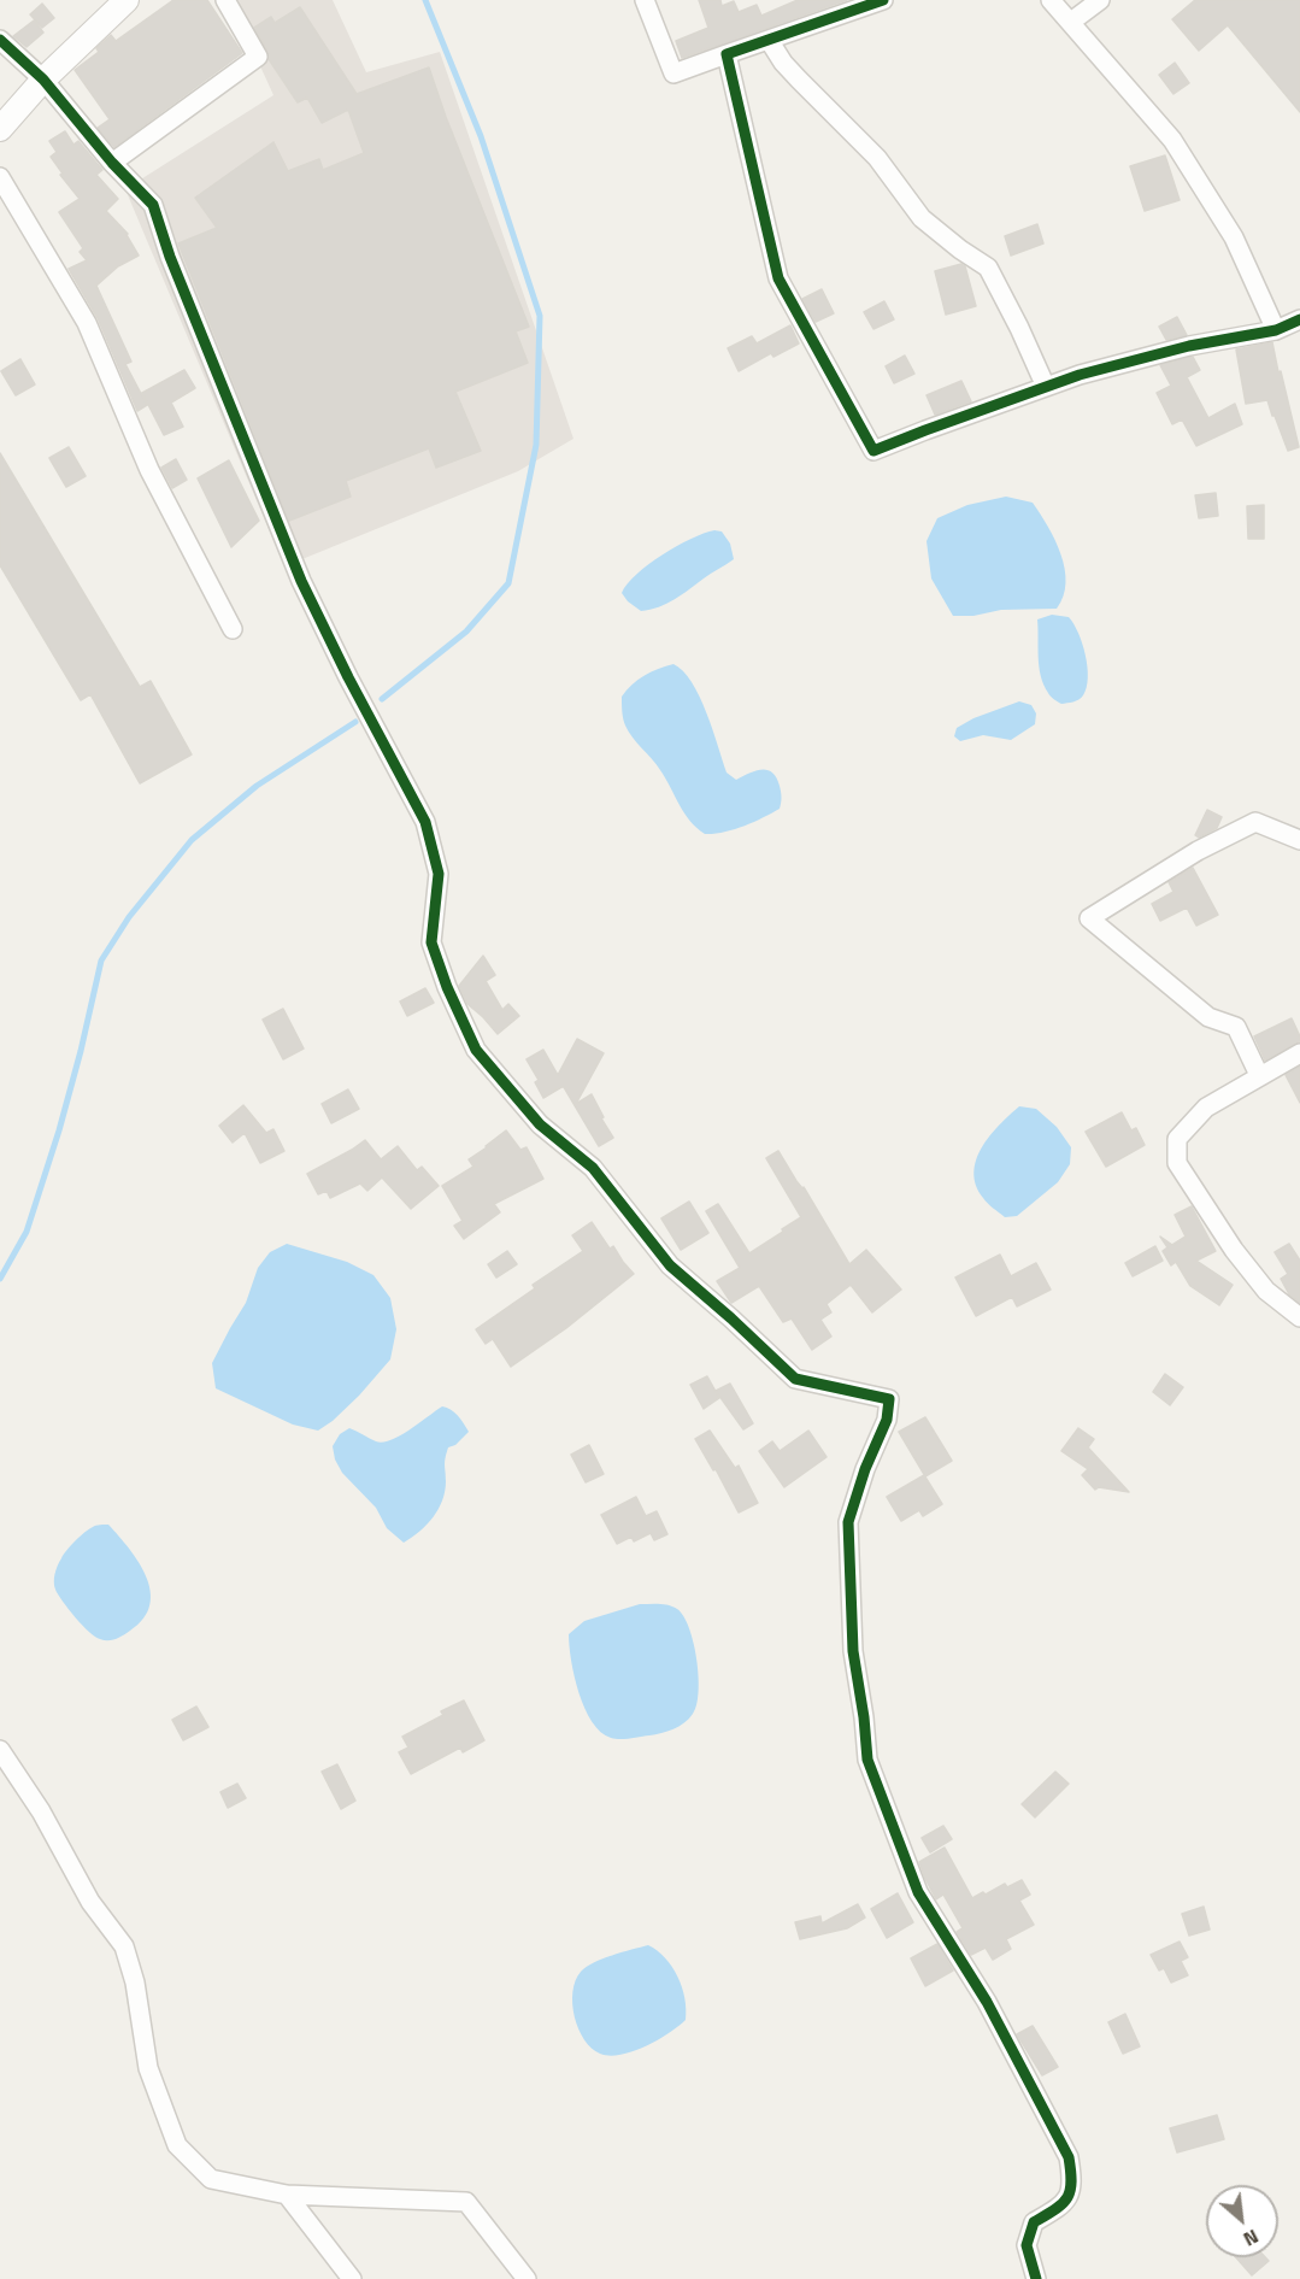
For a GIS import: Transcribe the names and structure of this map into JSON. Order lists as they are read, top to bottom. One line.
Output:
{"north":"bottom right"}
